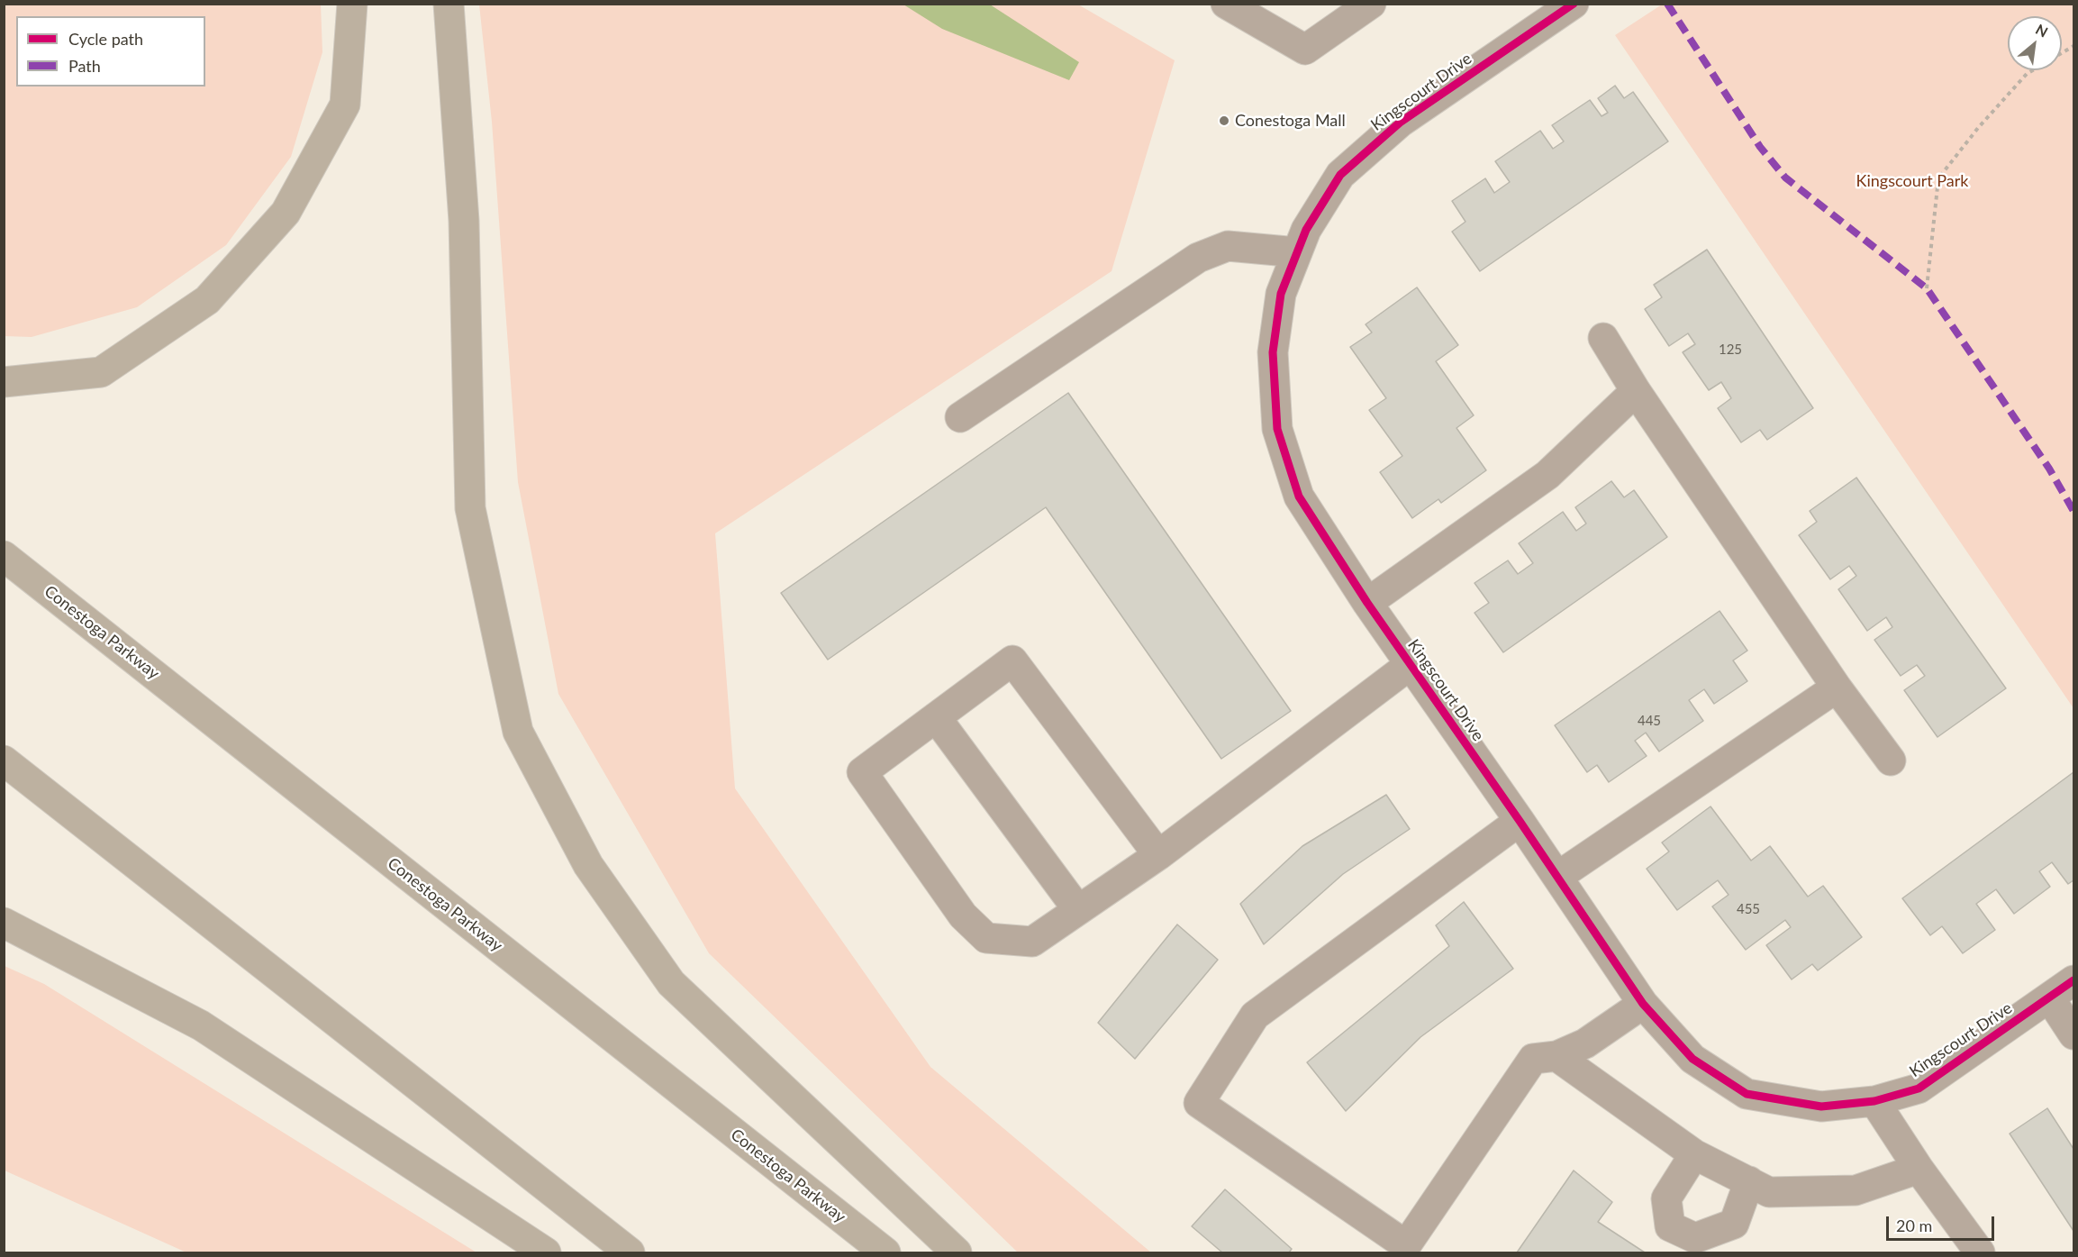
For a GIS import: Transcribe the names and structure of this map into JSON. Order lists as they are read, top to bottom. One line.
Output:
{"streets":{"highway":["Conestoga Parkway"],"street":["Kingscourt Drive"]},"parks":["Kingscourt Park"],"places":["Conestoga Mall"],"house_numbers":["125","445","455"],"legend":["Cycle path","Path"],"scale_bar":"20 m","north":"top right"}
